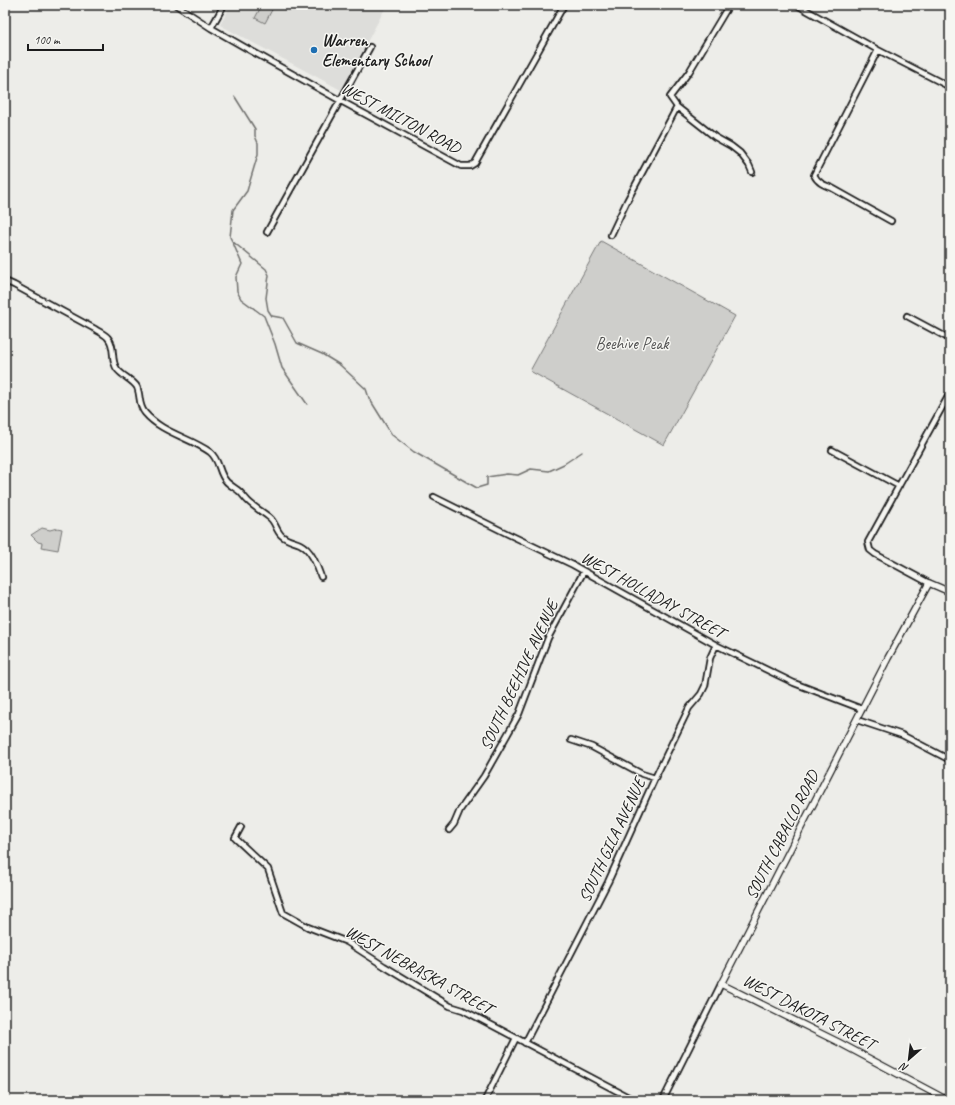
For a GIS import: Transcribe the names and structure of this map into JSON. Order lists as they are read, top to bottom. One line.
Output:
{"streets":{"street":["WEST MILTON ROAD","WEST HOLLADAY STREET","SOUTH BEEHIVE AVENUE","SOUTH CABALLO ROAD","SOUTH GILA AVENUE","WEST NEBRASKA STREET","WEST DAKOTA STREET"]},"crossings":[["WEST HOLLADAY STREET","SOUTH BEEHIVE AVENUE"],["WEST HOLLADAY STREET","SOUTH CABALLO ROAD"],["WEST HOLLADAY STREET","SOUTH GILA AVENUE"],["SOUTH CABALLO ROAD","WEST DAKOTA STREET"],["SOUTH GILA AVENUE","WEST NEBRASKA STREET"]],"parks":["Beehive Peak"],"places":["Warren Elementary School"],"scale_bar":"100 m","north":"bottom left"}
